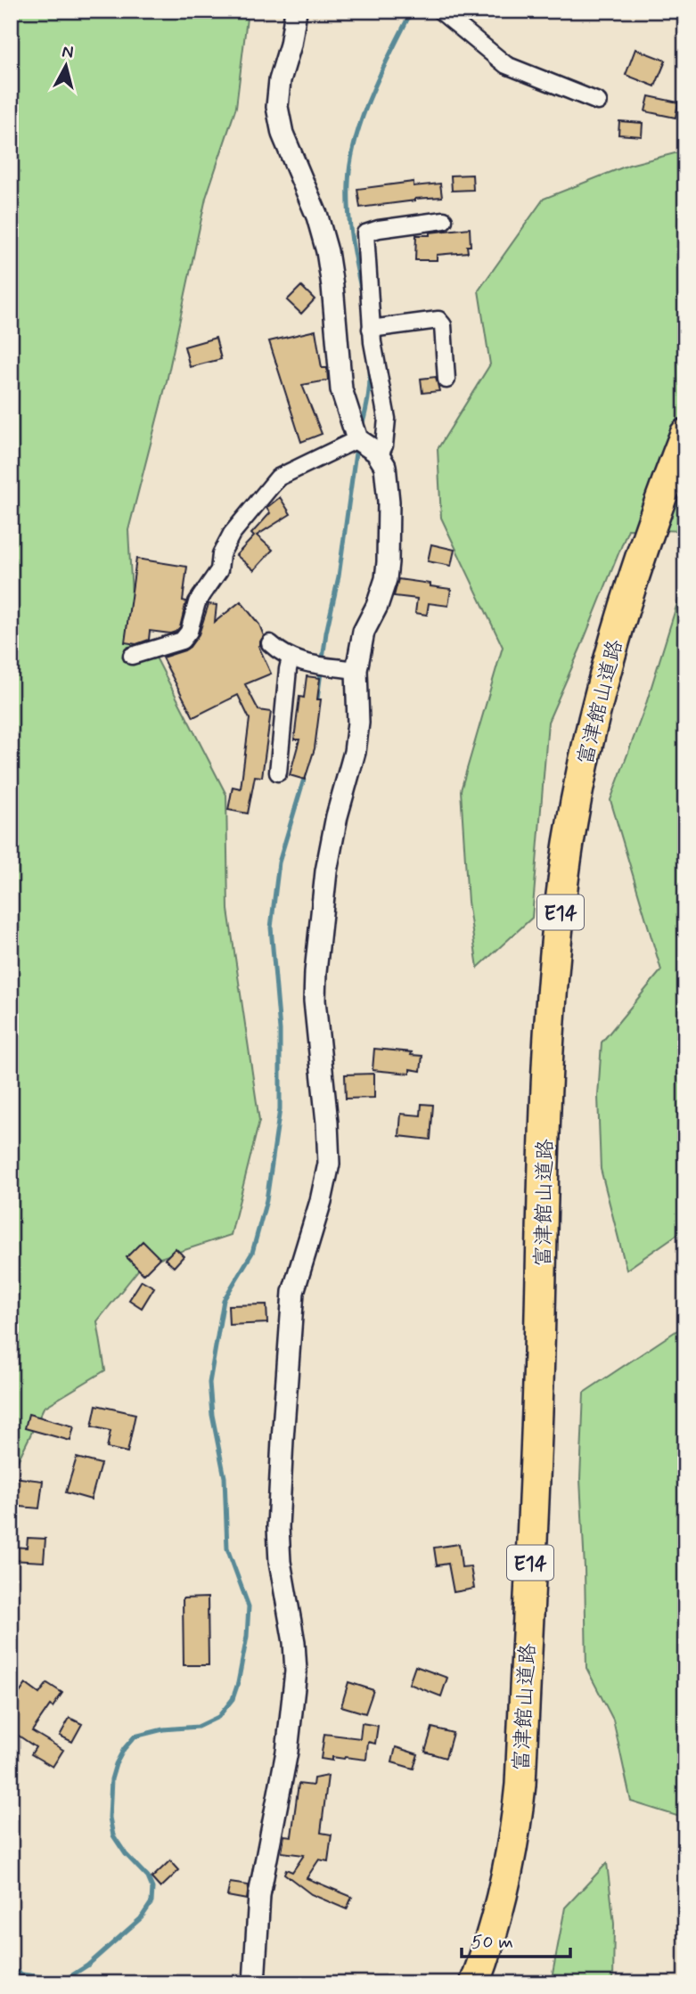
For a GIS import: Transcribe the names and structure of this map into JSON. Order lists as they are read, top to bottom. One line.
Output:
{"streets":{"highway":["富津館山道路","E14"]},"scale_bar":"50 m","north":"top"}
